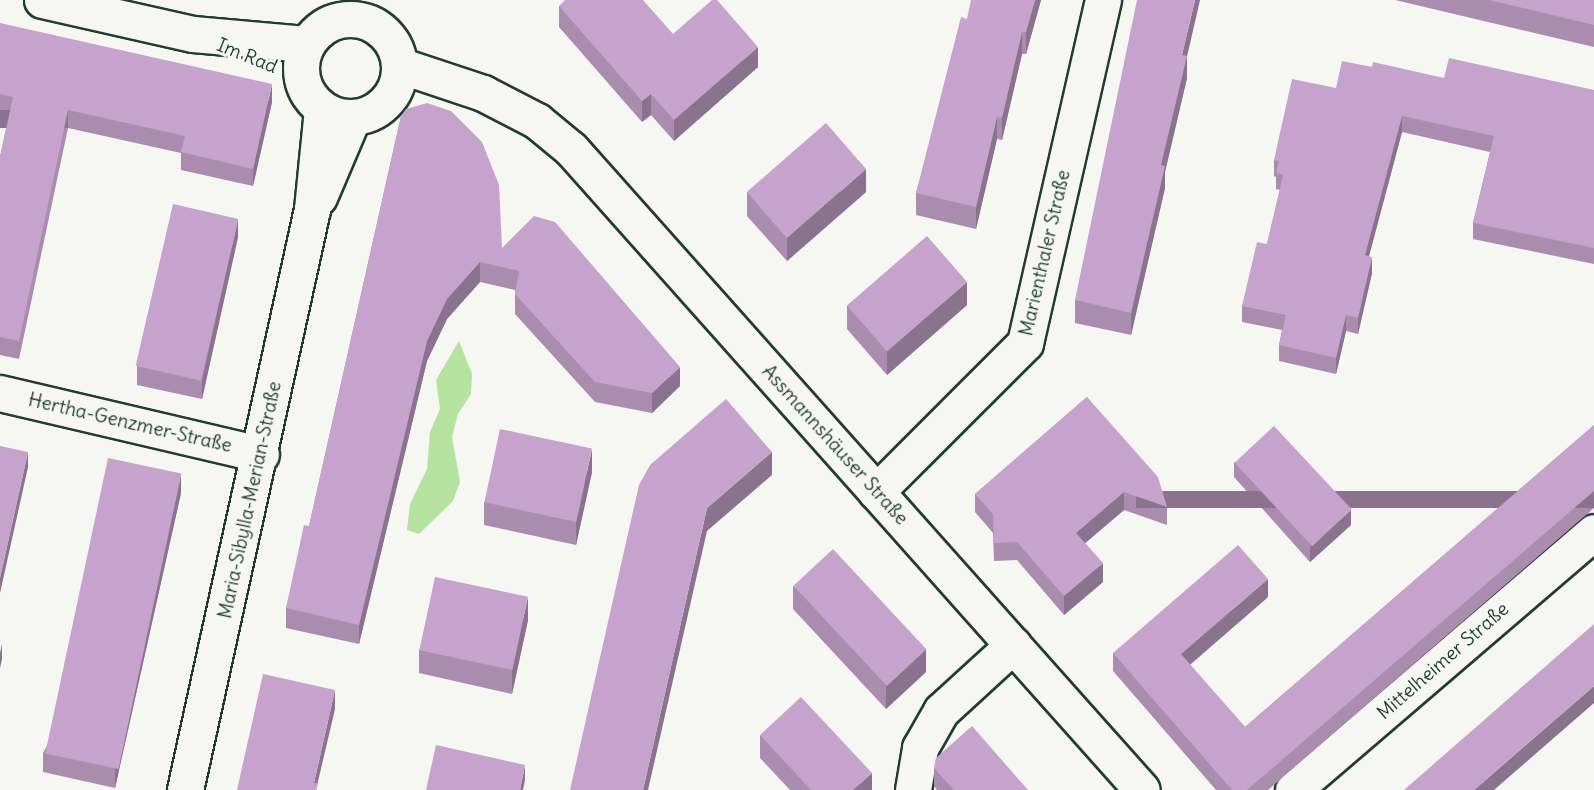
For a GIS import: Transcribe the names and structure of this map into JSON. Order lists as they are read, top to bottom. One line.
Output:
{"streets":{"street":["Im Rad","Marienthaler Straße","Hertha-Genzmer-Straße","Assmannshäuser Straße","Maria-Sibylla-Merian-Straße","Mittelheimer Straße"]},"crossings":[["Im Rad","Assmannshäuser Straße"],["Im Rad","Maria-Sibylla-Merian-Straße"],["Marienthaler Straße","Assmannshäuser Straße"],["Hertha-Genzmer-Straße","Maria-Sibylla-Merian-Straße"],["Assmannshäuser Straße","Maria-Sibylla-Merian-Straße"]]}
